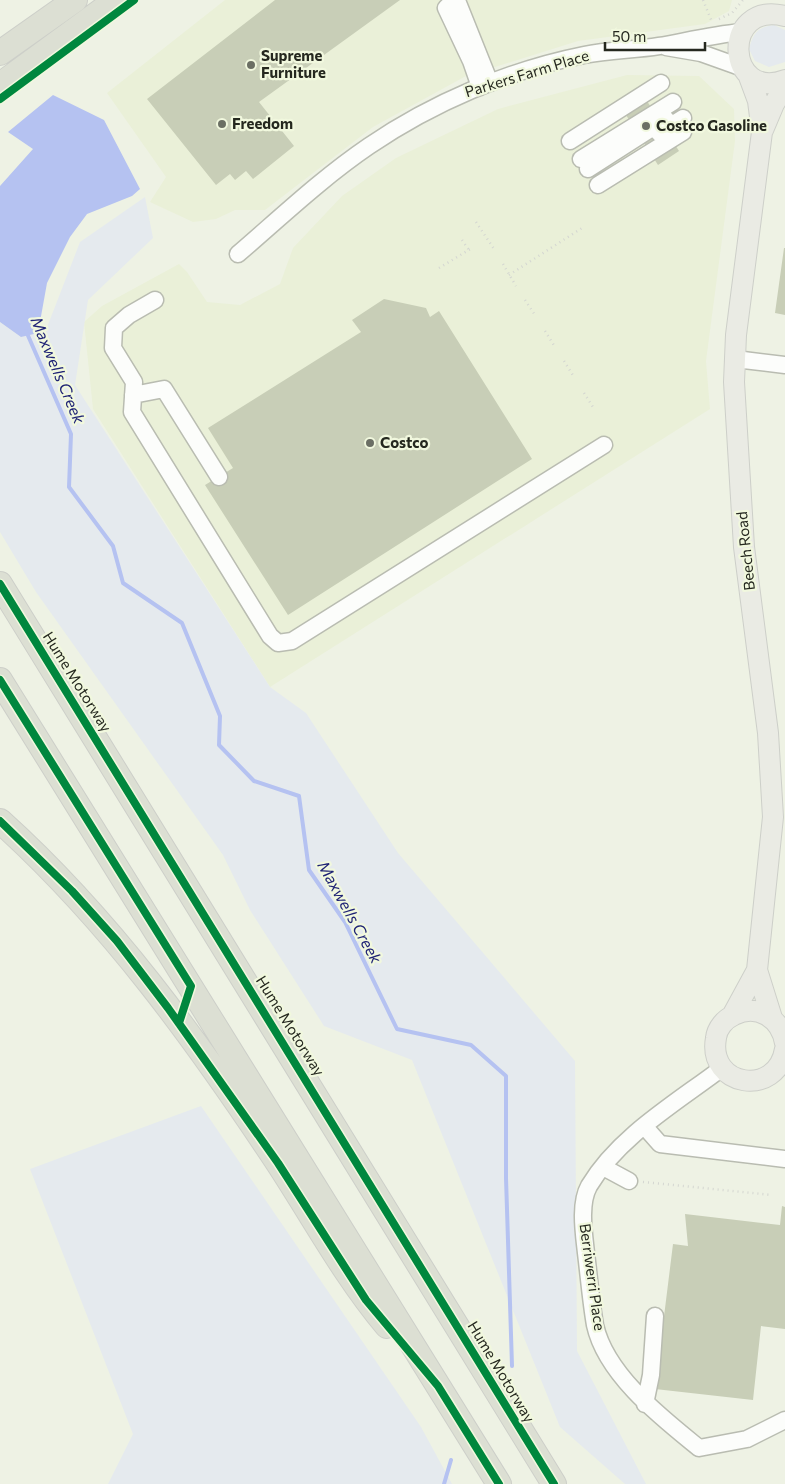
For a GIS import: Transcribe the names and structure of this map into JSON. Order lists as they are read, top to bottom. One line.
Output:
{"streets":{"highway":["Hume Motorway"],"main road":["Beech Road"],"street":["Parkers Farm Place","Berriwerri Place"]},"crossings":[["Parkers Farm Place","Beech Road"],["Beech Road","Berriwerri Place"]],"water":["Maxwells Creek"],"places":["Supreme Furniture","Freedom","Costco Gasoline","Costco"],"scale_bar":"50 m"}
